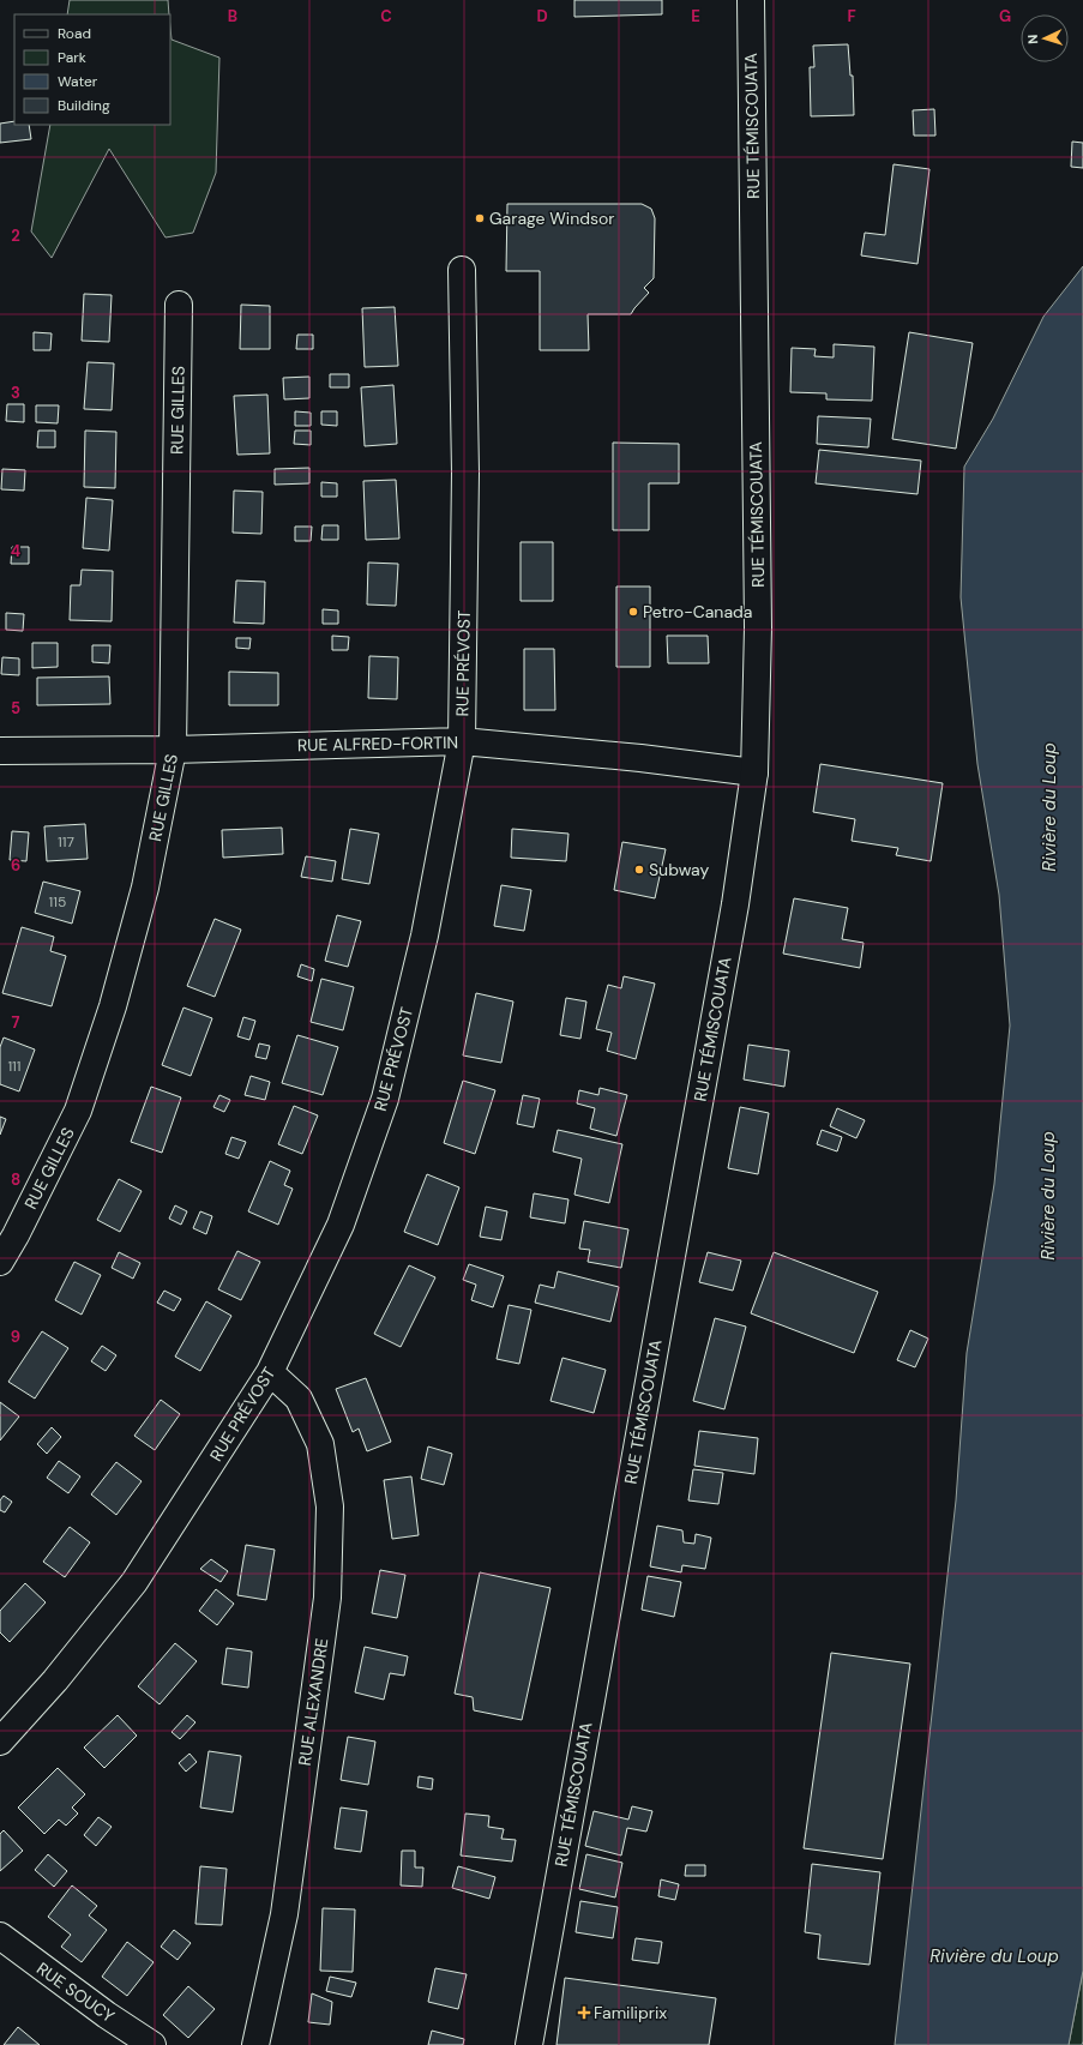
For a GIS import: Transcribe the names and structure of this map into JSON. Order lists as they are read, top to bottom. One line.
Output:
{"streets":{"street":["RUE TÉMISCOUATA","RUE GILLES","RUE PRÉVOST","RUE ALFRED-FORTIN","RUE ALEXANDRE","RUE SOUCY"]},"crossings":[["RUE TÉMISCOUATA","RUE ALFRED-FORTIN"],["RUE GILLES","RUE ALFRED-FORTIN"],["RUE PRÉVOST","RUE ALFRED-FORTIN"],["RUE PRÉVOST","RUE ALEXANDRE"]],"water":["Rivière du Loup"],"places":{"other":["Garage Windsor","Petro-Canada","Subway"],"health":["Familiprix"]},"house_numbers":["117","115","111"],"legend":["Road","Park","Water","Building"],"north":"left","grid":{"columns":["B","C","D","E","F","G"],"rows":["2","3","4","5","6","7","8","9"]}}
